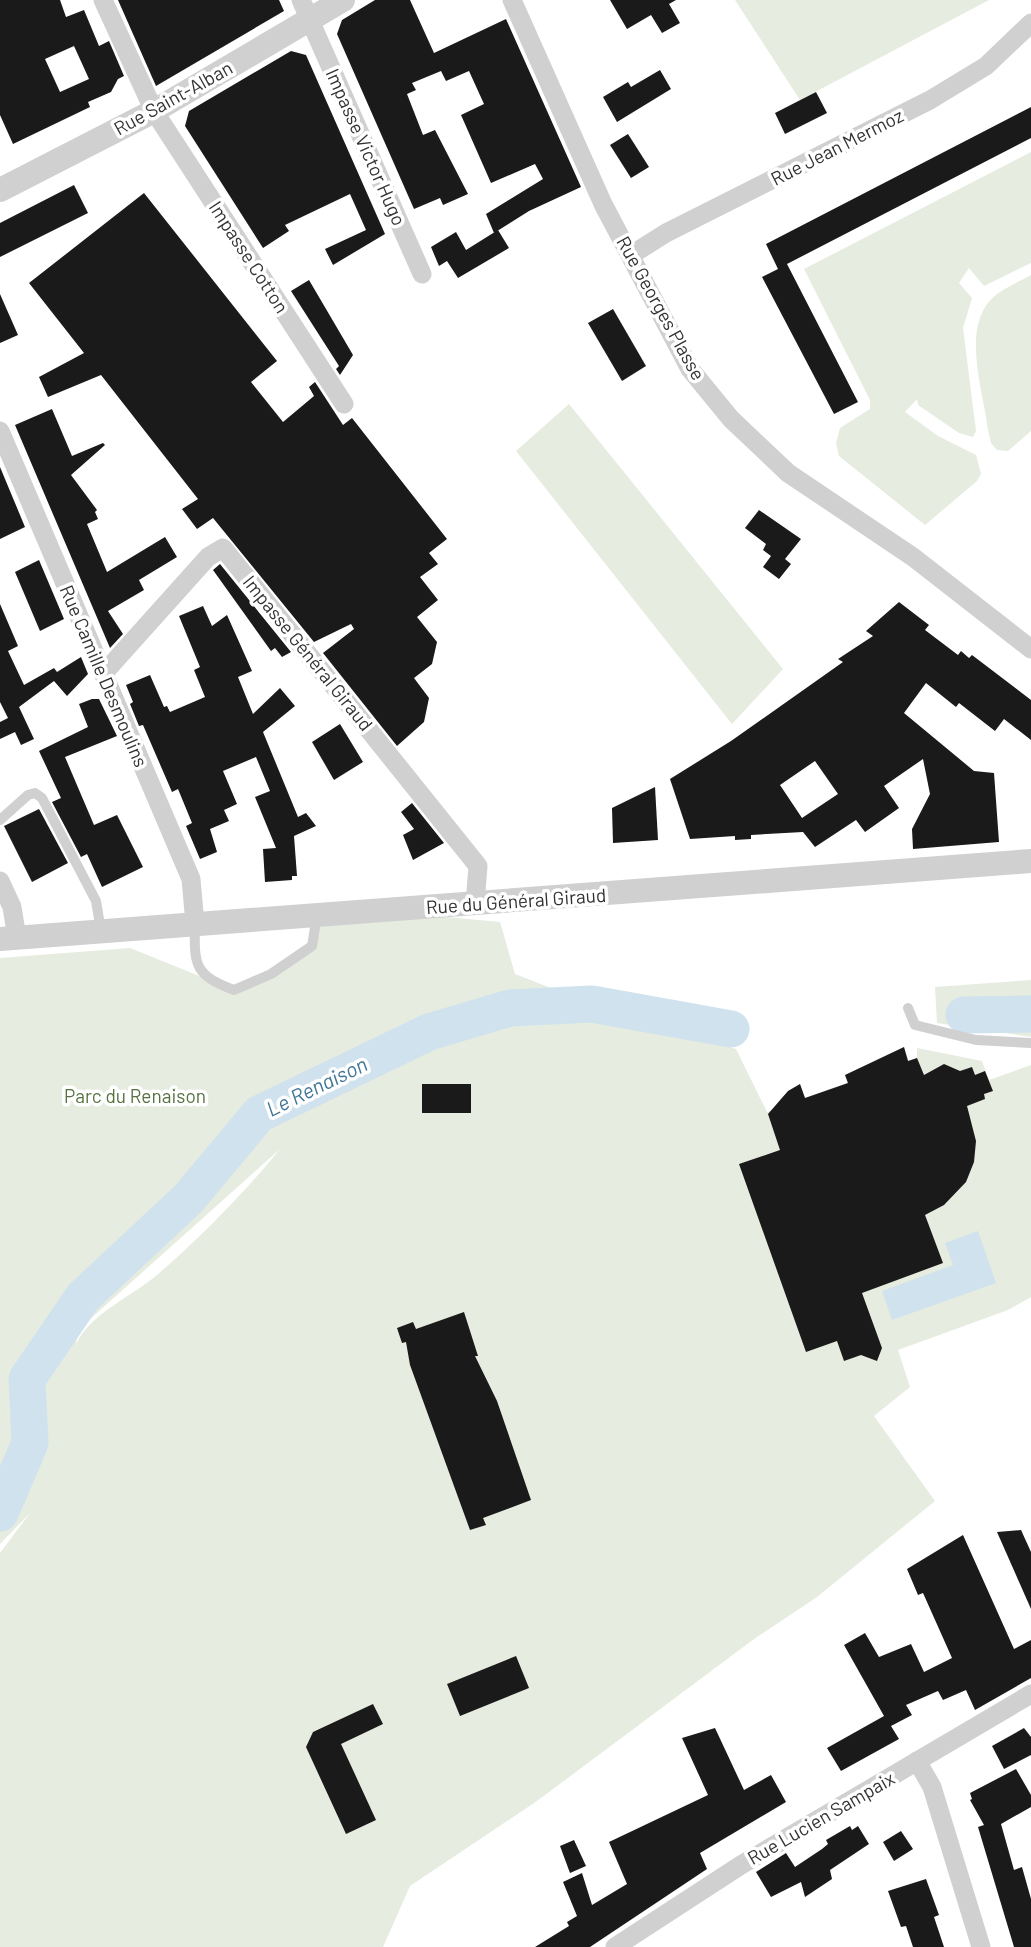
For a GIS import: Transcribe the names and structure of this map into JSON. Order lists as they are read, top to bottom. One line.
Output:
{"streets":{"street":["Rue Saint-Alban","Impasse Victor Hugo","Rue Jean Mermoz","Impasse Cotton","Rue Georges Plasse","Impasse Général Giraud","Rue Camille Desmoulins","Rue du Général Giraud","Rue Lucien Sampaix"]},"crossings":[["Rue Saint-Alban","Impasse Victor Hugo"],["Rue Saint-Alban","Impasse Cotton"],["Rue Jean Mermoz","Rue Georges Plasse"],["Impasse Général Giraud","Rue Camille Desmoulins"],["Impasse Général Giraud","Rue du Général Giraud"],["Rue Camille Desmoulins","Rue du Général Giraud"]],"water":["Le Renaison"],"parks":["Parc du Renaison"]}
